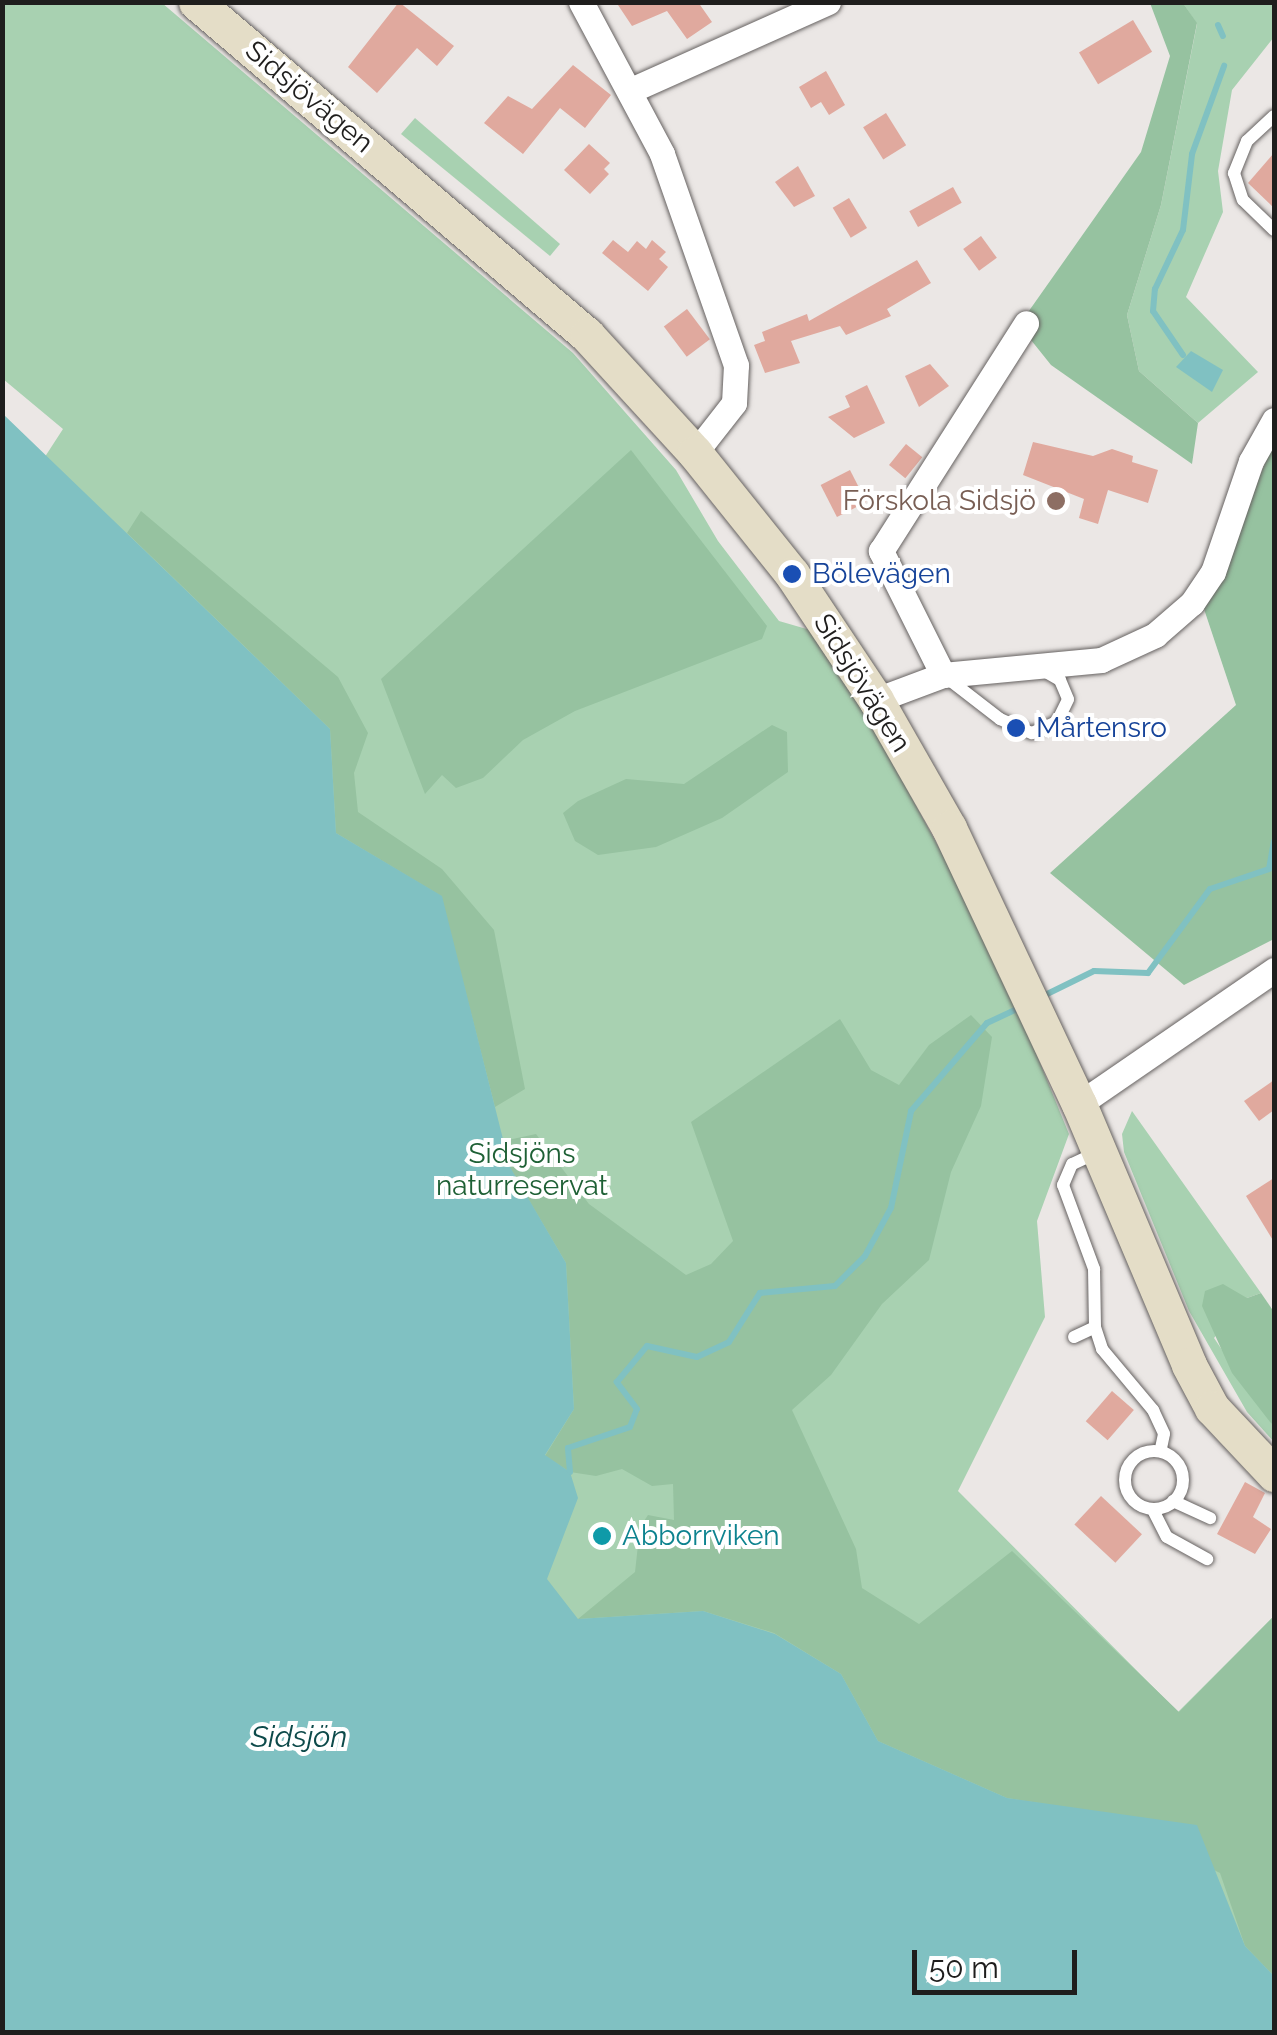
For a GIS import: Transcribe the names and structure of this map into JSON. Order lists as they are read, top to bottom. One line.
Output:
{"streets":{"main road":["Sidsjövägen"]},"water":["Sidsjön"],"parks":["Sidsjöns naturreservat"],"places":["Förskola Sidsjö","Bölevägen","Mårtensro","Abborrviken"],"scale_bar":"50 m"}
